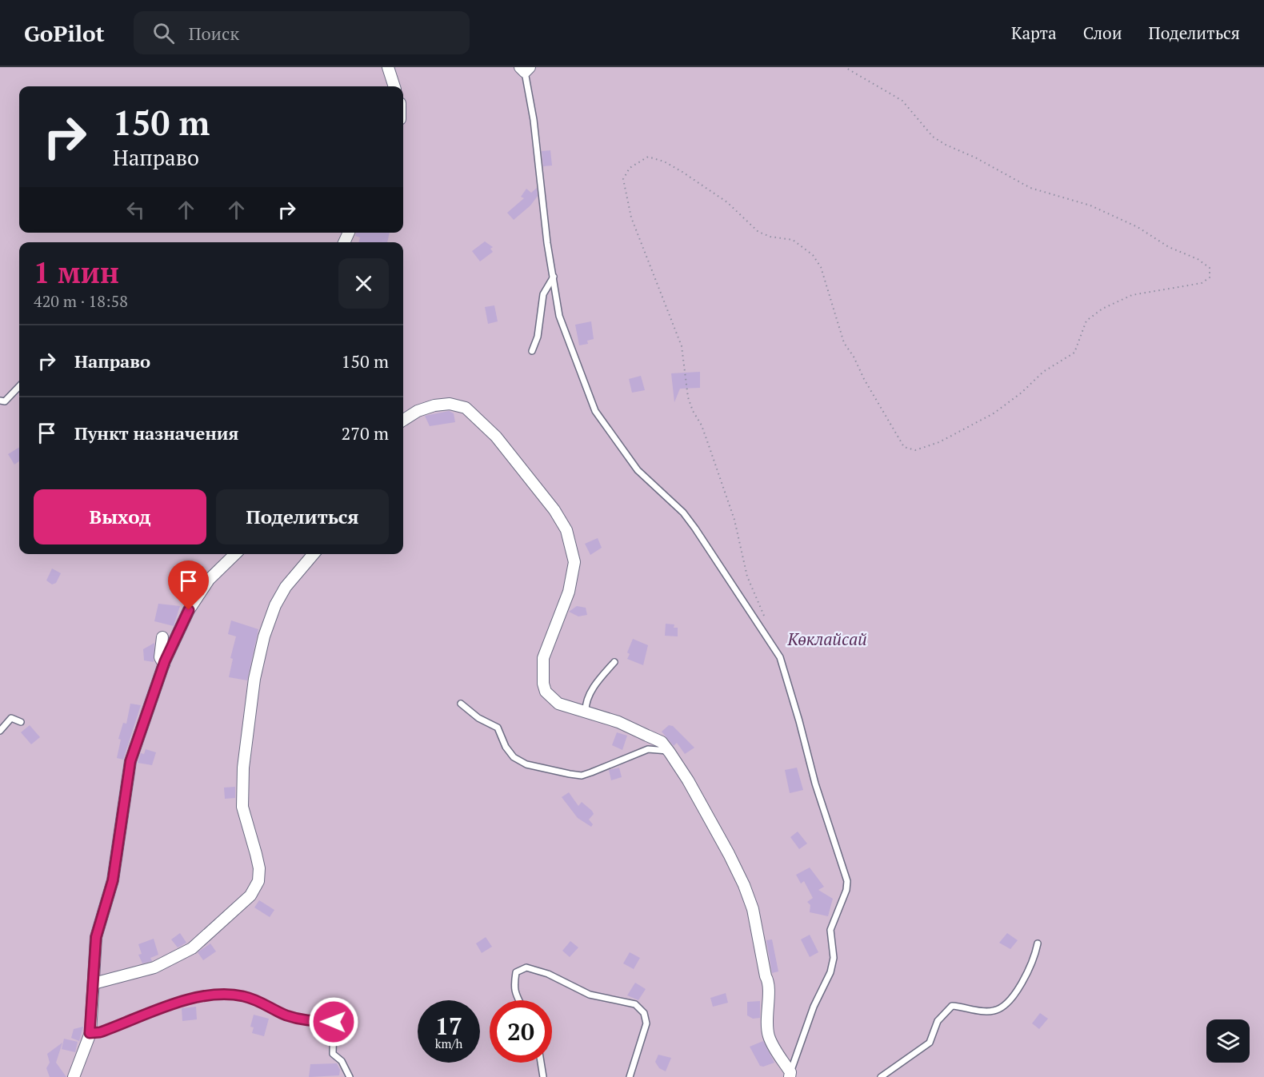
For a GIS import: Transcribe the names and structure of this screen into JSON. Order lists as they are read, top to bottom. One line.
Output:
{"parks":["Көклайсай"],"page":{"header":"GoPilot","search":"Поиск","nav":["Карта","Слои","Поделиться"],"turn":["150 m","Направо"],"heading":["1 мин","420 m · 18:58"],"list":[{"name":"Направо","value":"150 m"},{"name":"Пункт назначения","value":"270 m"}],"buttons":["Выход","Поделиться"],"speed":"17 km/h","limit":"20"}}
